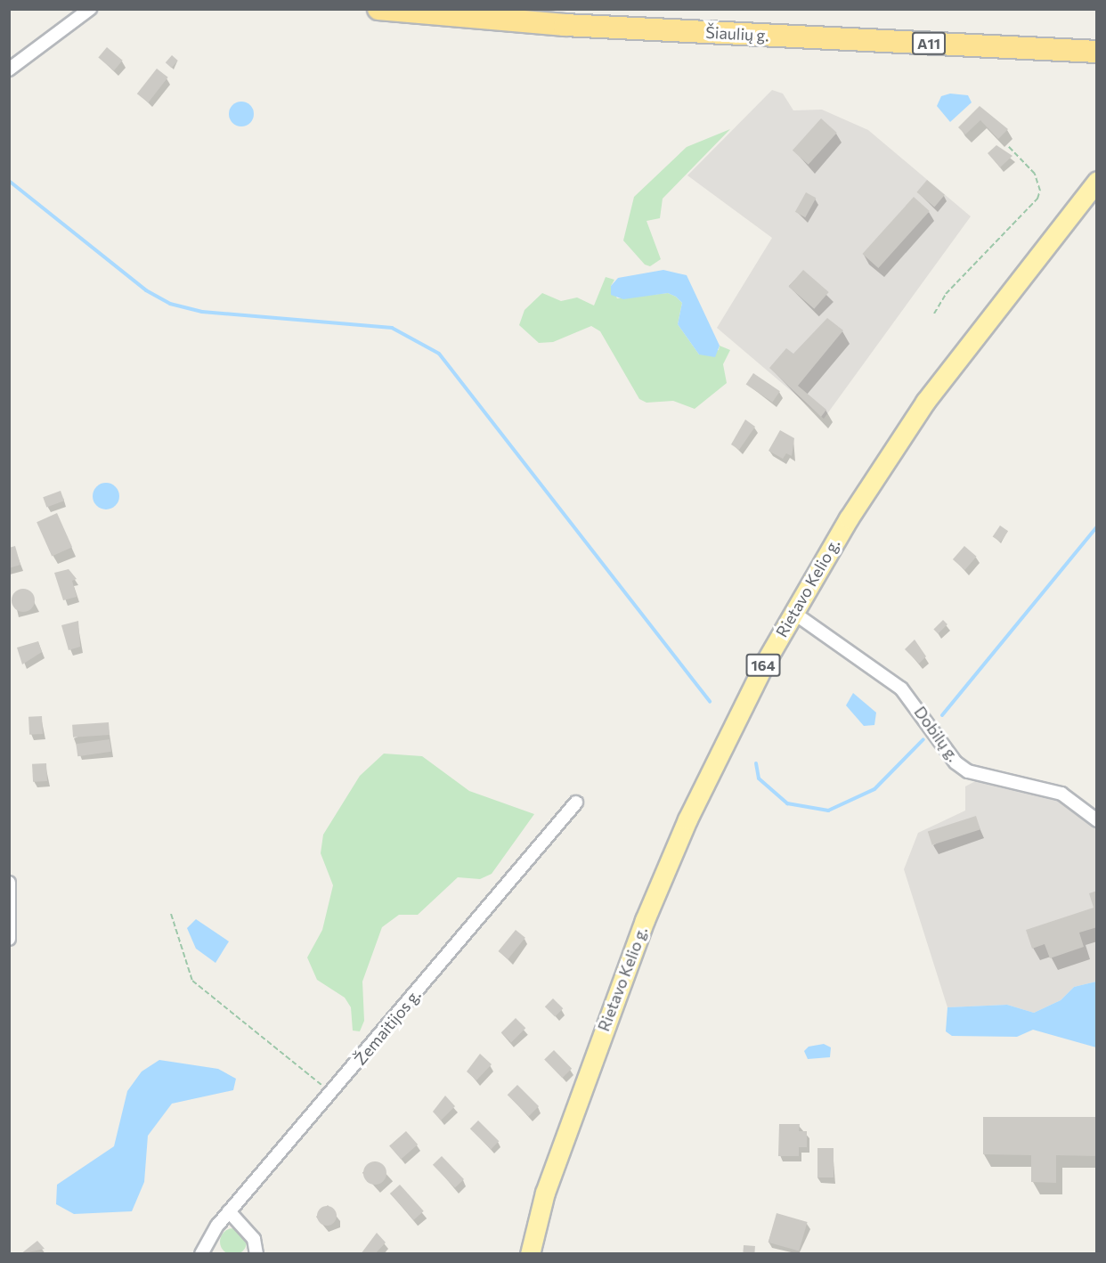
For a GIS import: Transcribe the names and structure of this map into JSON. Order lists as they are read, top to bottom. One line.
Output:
{"streets":{"highway":["Šiaulių g.","A11"],"main road":["Rietavo Kelio g.","164"],"street":["Dobilų g.","Žemaitijos g."]},"crossings":[["Rietavo Kelio g.","Dobilų g."]]}
